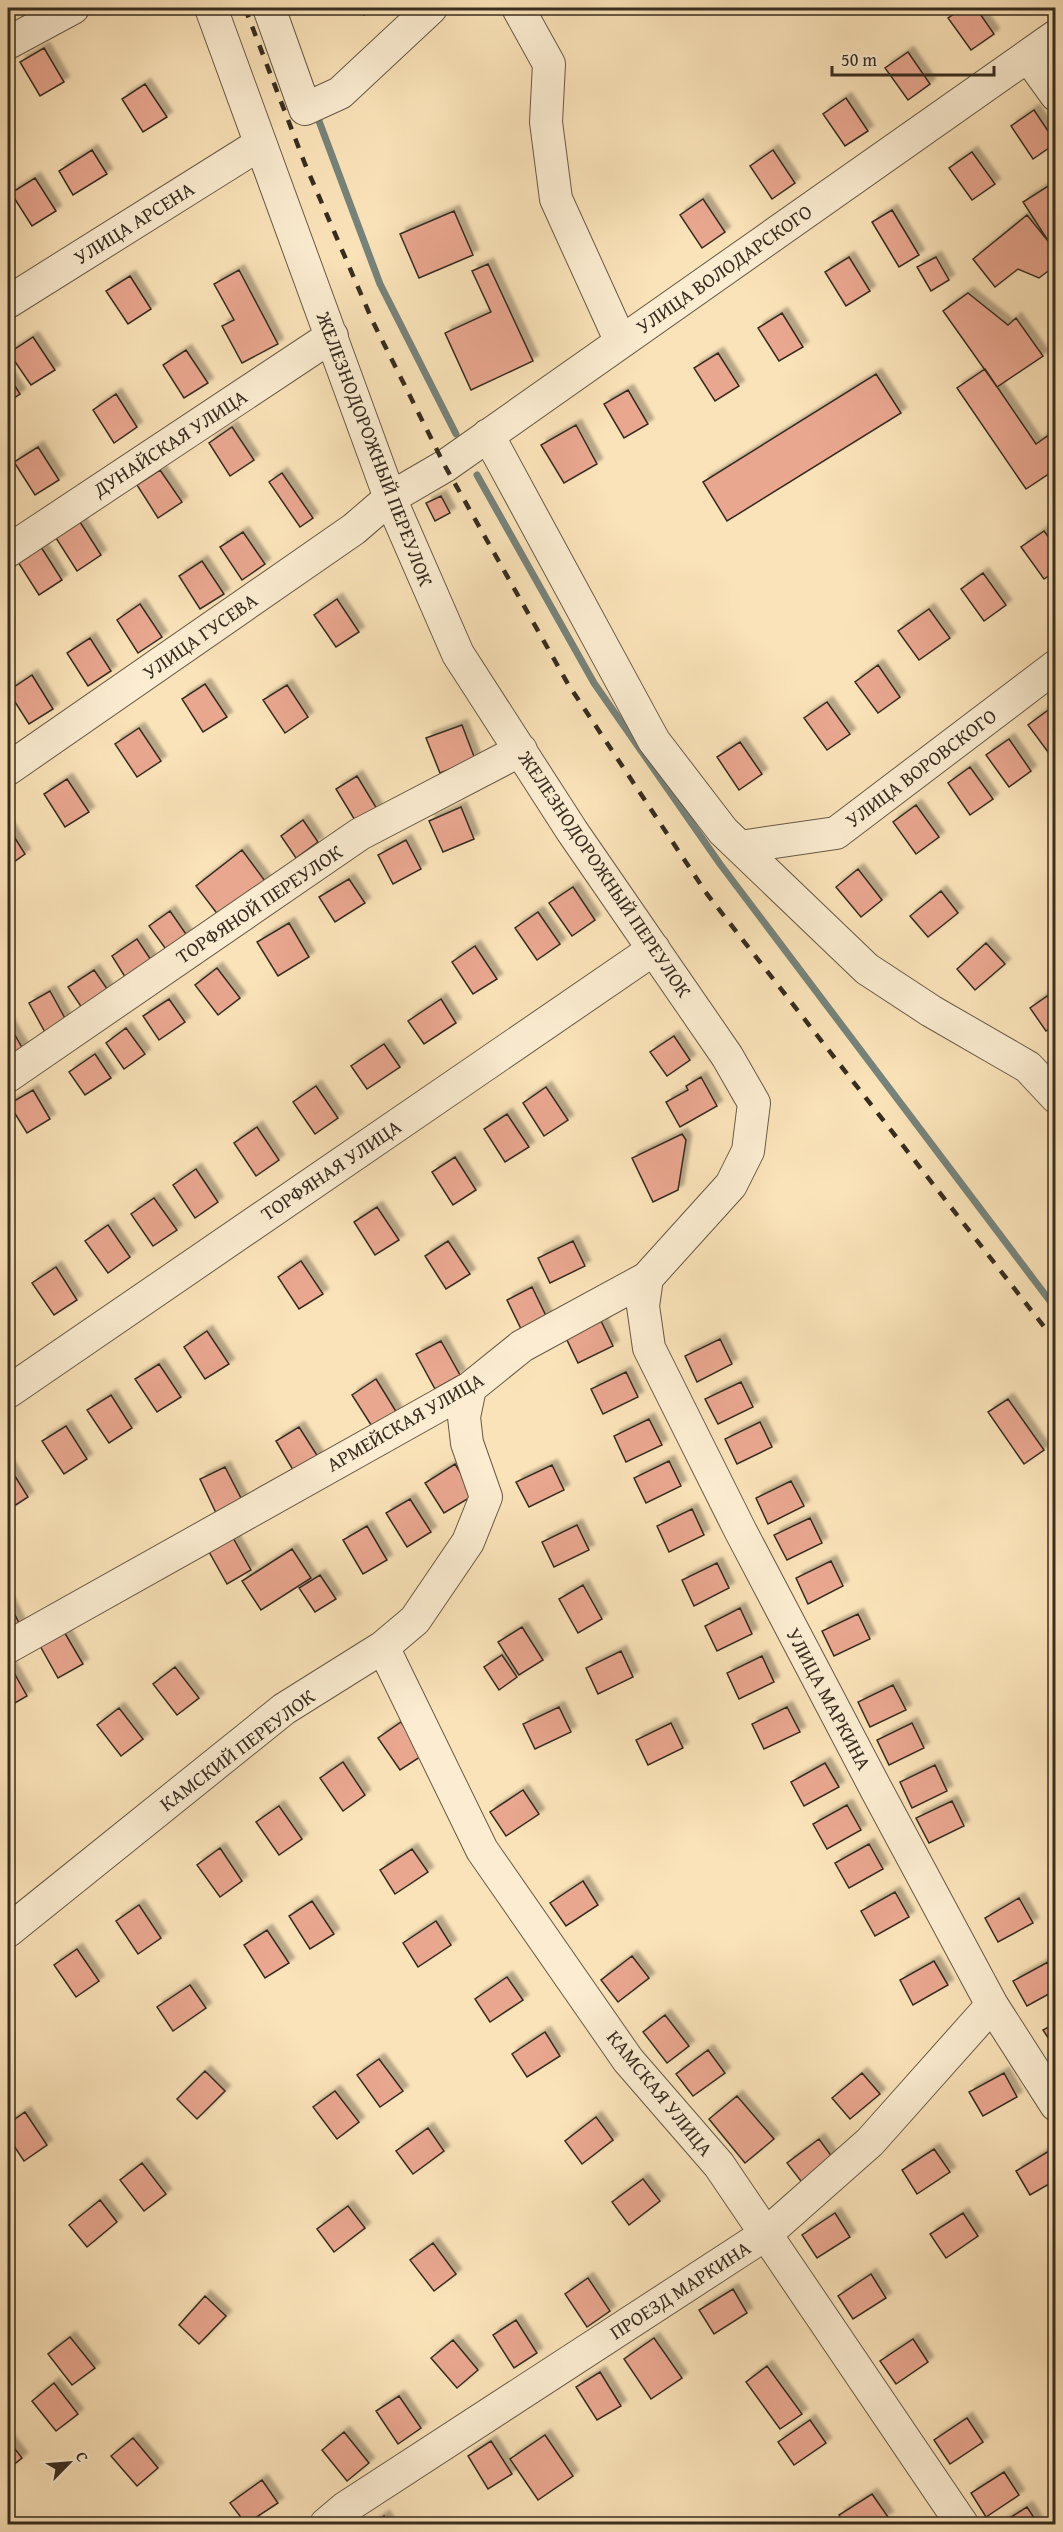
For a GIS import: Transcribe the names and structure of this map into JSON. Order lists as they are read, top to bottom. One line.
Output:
{"streets":{"street":["УЛИЦА АРСЕНА","УЛИЦА ВОЛОДАРСКОГО","ДУНАЙСКАЯ УЛИЦА","ЖЕЛЕЗНОДОРОЖНЫЙ ПЕРЕУЛОК","УЛИЦА ГУСЕВА","УЛИЦА ВОРОВСКОГО","ТОРФЯНОЙ ПЕРЕУЛОК","ТОРФЯНАЯ УЛИЦА","АРМЕЙСКАЯ УЛИЦА","УЛИЦА МАРКИНА","КАМСКИЙ ПЕРЕУЛОК","КАМСКАЯ УЛИЦА","ПРОЕЗД МАРКИНА"]},"crossings":[["УЛИЦА АРСЕНА","ЖЕЛЕЗНОДОРОЖНЫЙ ПЕРЕУЛОК"],["УЛИЦА ВОЛОДАРСКОГО","ЖЕЛЕЗНОДОРОЖНЫЙ ПЕРЕУЛОК"],["УЛИЦА ВОЛОДАРСКОГО","УЛИЦА ГУСЕВА"],["ДУНАЙСКАЯ УЛИЦА","ЖЕЛЕЗНОДОРОЖНЫЙ ПЕРЕУЛОК"],["ЖЕЛЕЗНОДОРОЖНЫЙ ПЕРЕУЛОК","УЛИЦА ГУСЕВА"],["ЖЕЛЕЗНОДОРОЖНЫЙ ПЕРЕУЛОК","ТОРФЯНОЙ ПЕРЕУЛОК"],["ЖЕЛЕЗНОДОРОЖНЫЙ ПЕРЕУЛОК","ТОРФЯНАЯ УЛИЦА"],["ЖЕЛЕЗНОДОРОЖНЫЙ ПЕРЕУЛОК","АРМЕЙСКАЯ УЛИЦА"],["АРМЕЙСКАЯ УЛИЦА","УЛИЦА МАРКИНА"],["АРМЕЙСКАЯ УЛИЦА","КАМСКИЙ ПЕРЕУЛОК"],["УЛИЦА МАРКИНА","ПРОЕЗД МАРКИНА"],["КАМСКИЙ ПЕРЕУЛОК","КАМСКАЯ УЛИЦА"],["КАМСКАЯ УЛИЦА","ПРОЕЗД МАРКИНА"]],"scale_bar":"50 m","north":"top right"}
